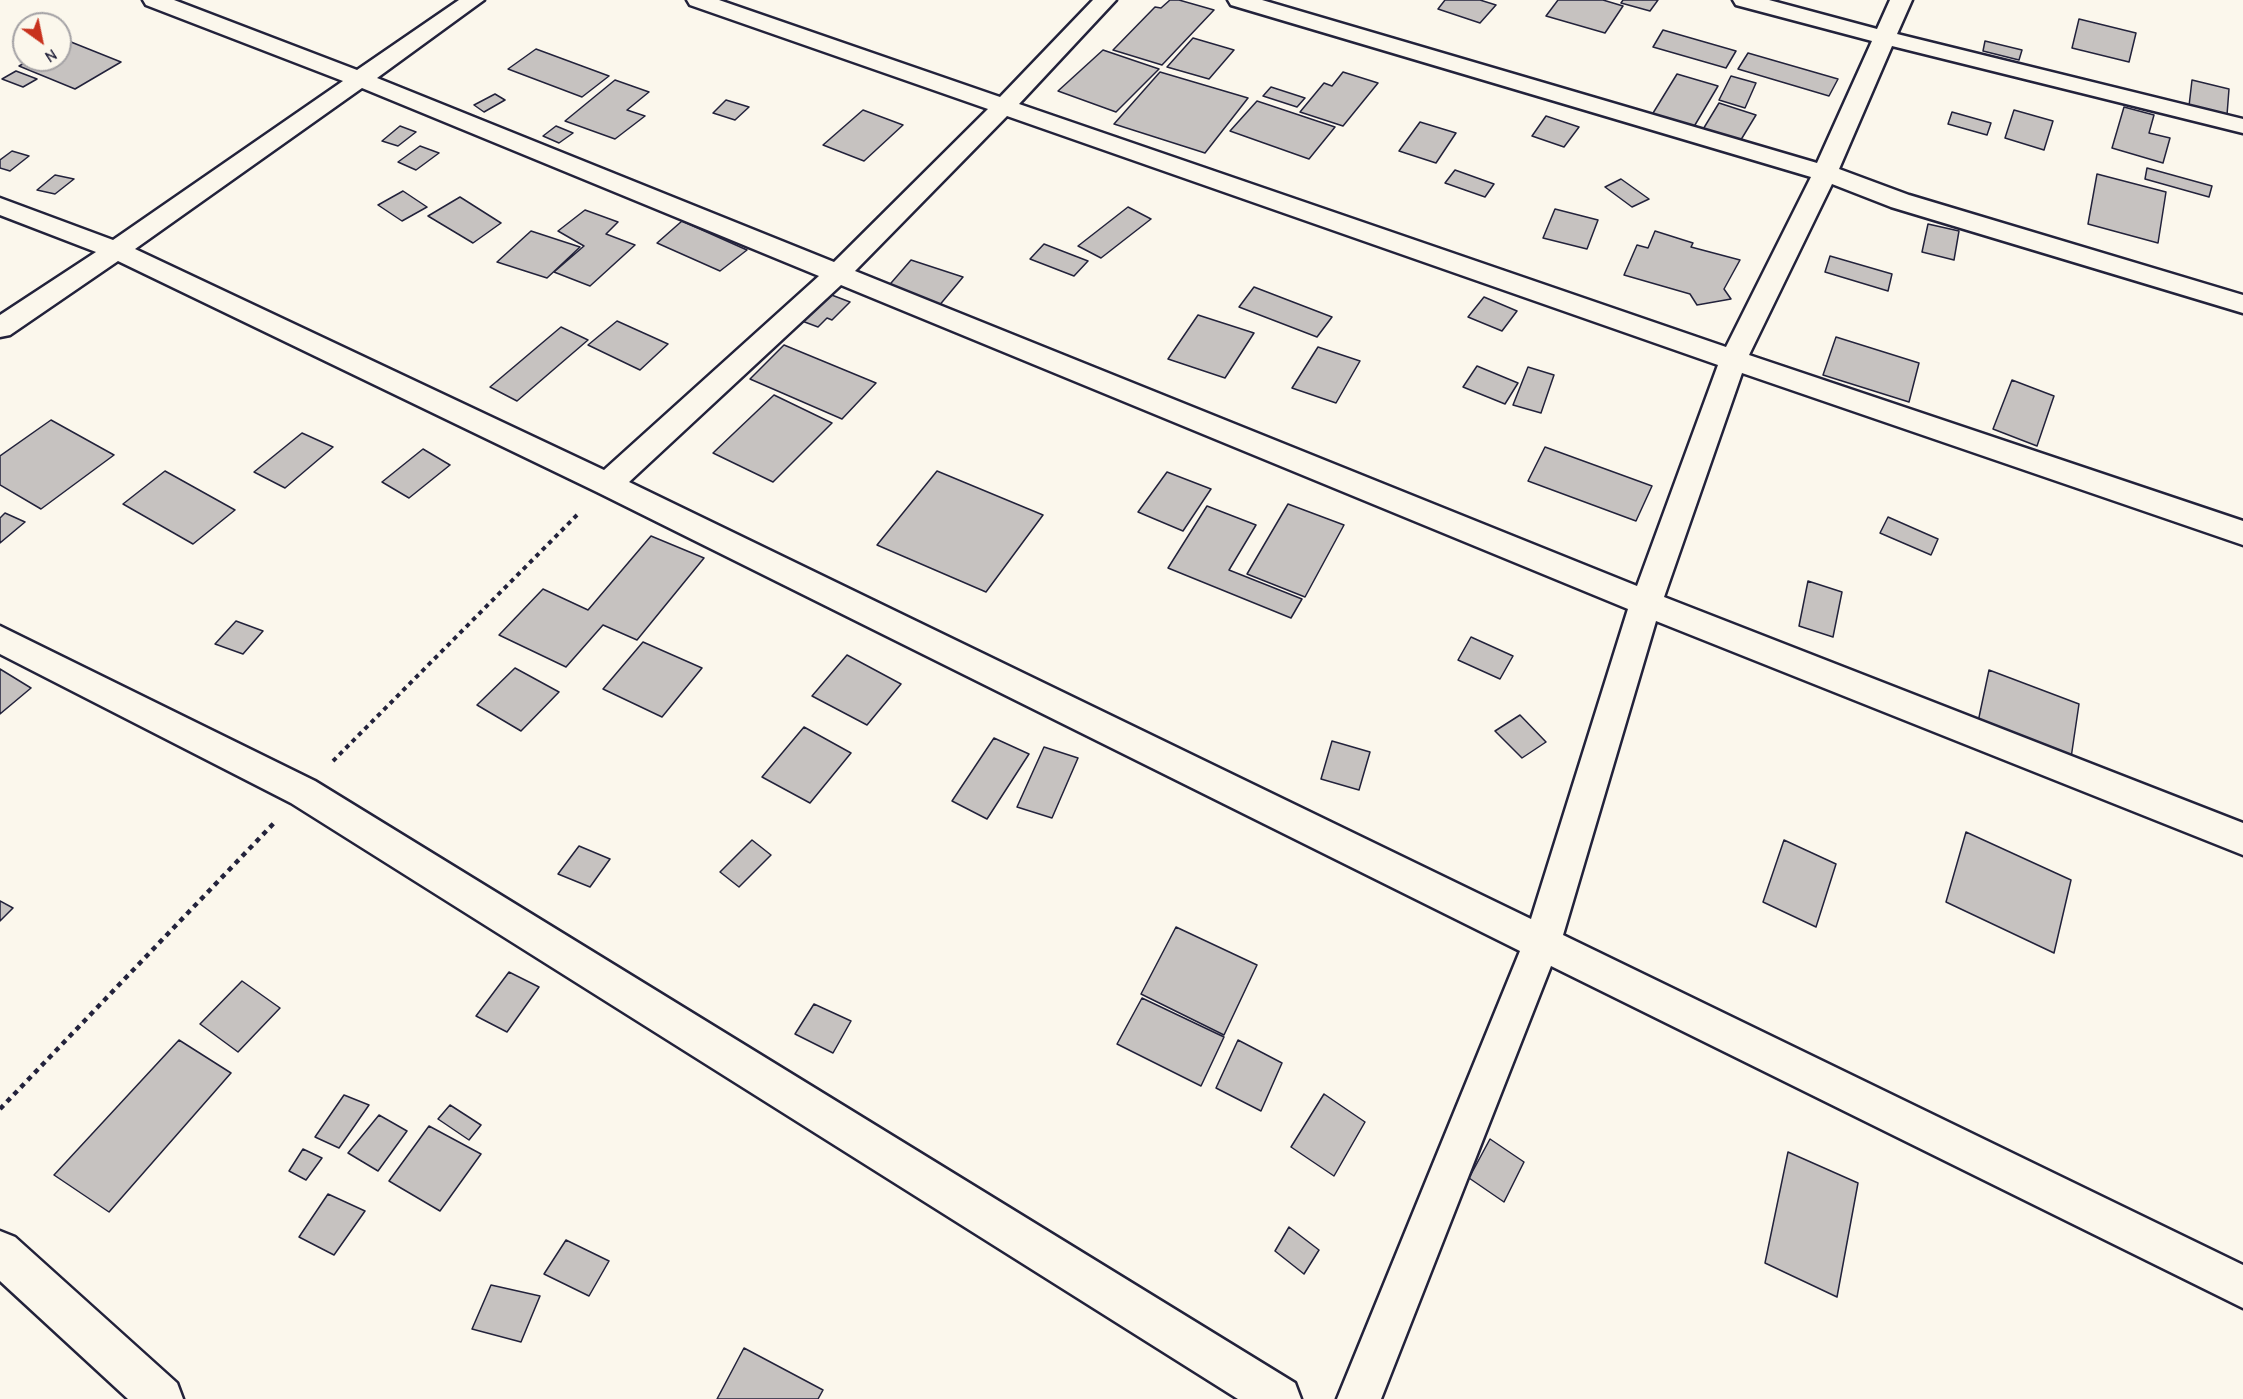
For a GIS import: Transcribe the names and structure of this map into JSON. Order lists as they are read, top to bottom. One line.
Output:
{"north":"bottom right"}
